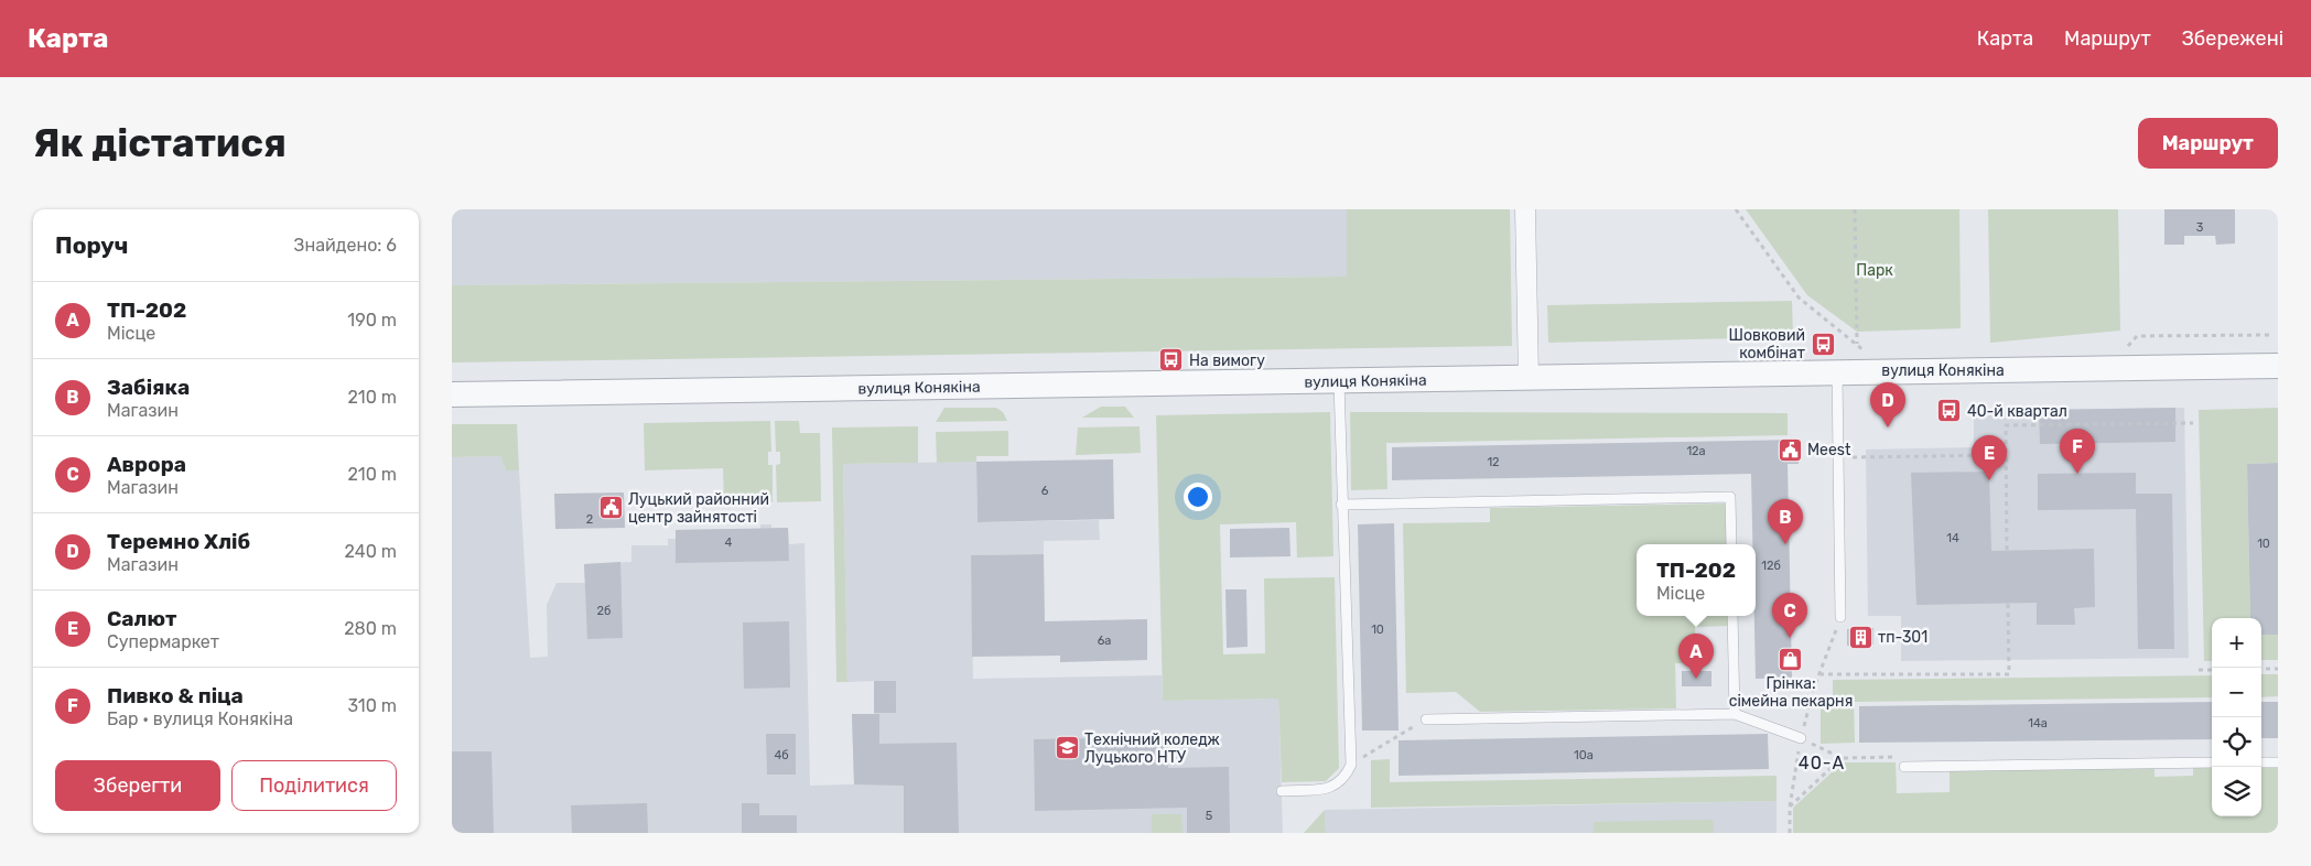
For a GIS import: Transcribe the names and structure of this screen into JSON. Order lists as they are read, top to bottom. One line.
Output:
{"streets":{"street":["вулиця Конякіна"]},"districts":["40-А"],"parks":["Парк"],"places":{"bus stop":["Шовковий комбінат","На вимогу","40-й квартал"],"public building":["Meest","Луцький районний центр зайнятості"],"building":["тп-301"],"shop":["Грінка: сімейна пекарня"],"school or university":["Технічний коледж Луцького НТУ"]},"house_numbers":["3","12а","12","6","2","14","4","10","12б","2б","10","6а","14а","4б","10а","5"],"page":{"header":"Карта","nav":["Карта","Маршрут","Збережені"],"buttons":["Маршрут",["Зберегти","Поділитися"]],"title":"Як дістатися","heading":["Поруч","Знайдено: 6"],"list":[{"mark":"A","name":"ТП-202","note":"Місце","value":"190 m"},{"mark":"B","name":"Забіяка","note":"Магазин","value":"210 m"},{"mark":"C","name":"Аврора","note":"Магазин","value":"210 m"},{"mark":"D","name":"Теремно Хліб","note":"Магазин","value":"240 m"},{"mark":"E","name":"Салют","note":"Супермаркет","value":"280 m"},{"mark":"F","name":"Пивко & піца","note":"Бар · вулиця Конякіна","value":"310 m"}],"pins":["D","F","E","B","C","A"],"popup":["ТП-202","Місце"],"map_buttons":["+","−"]}}
